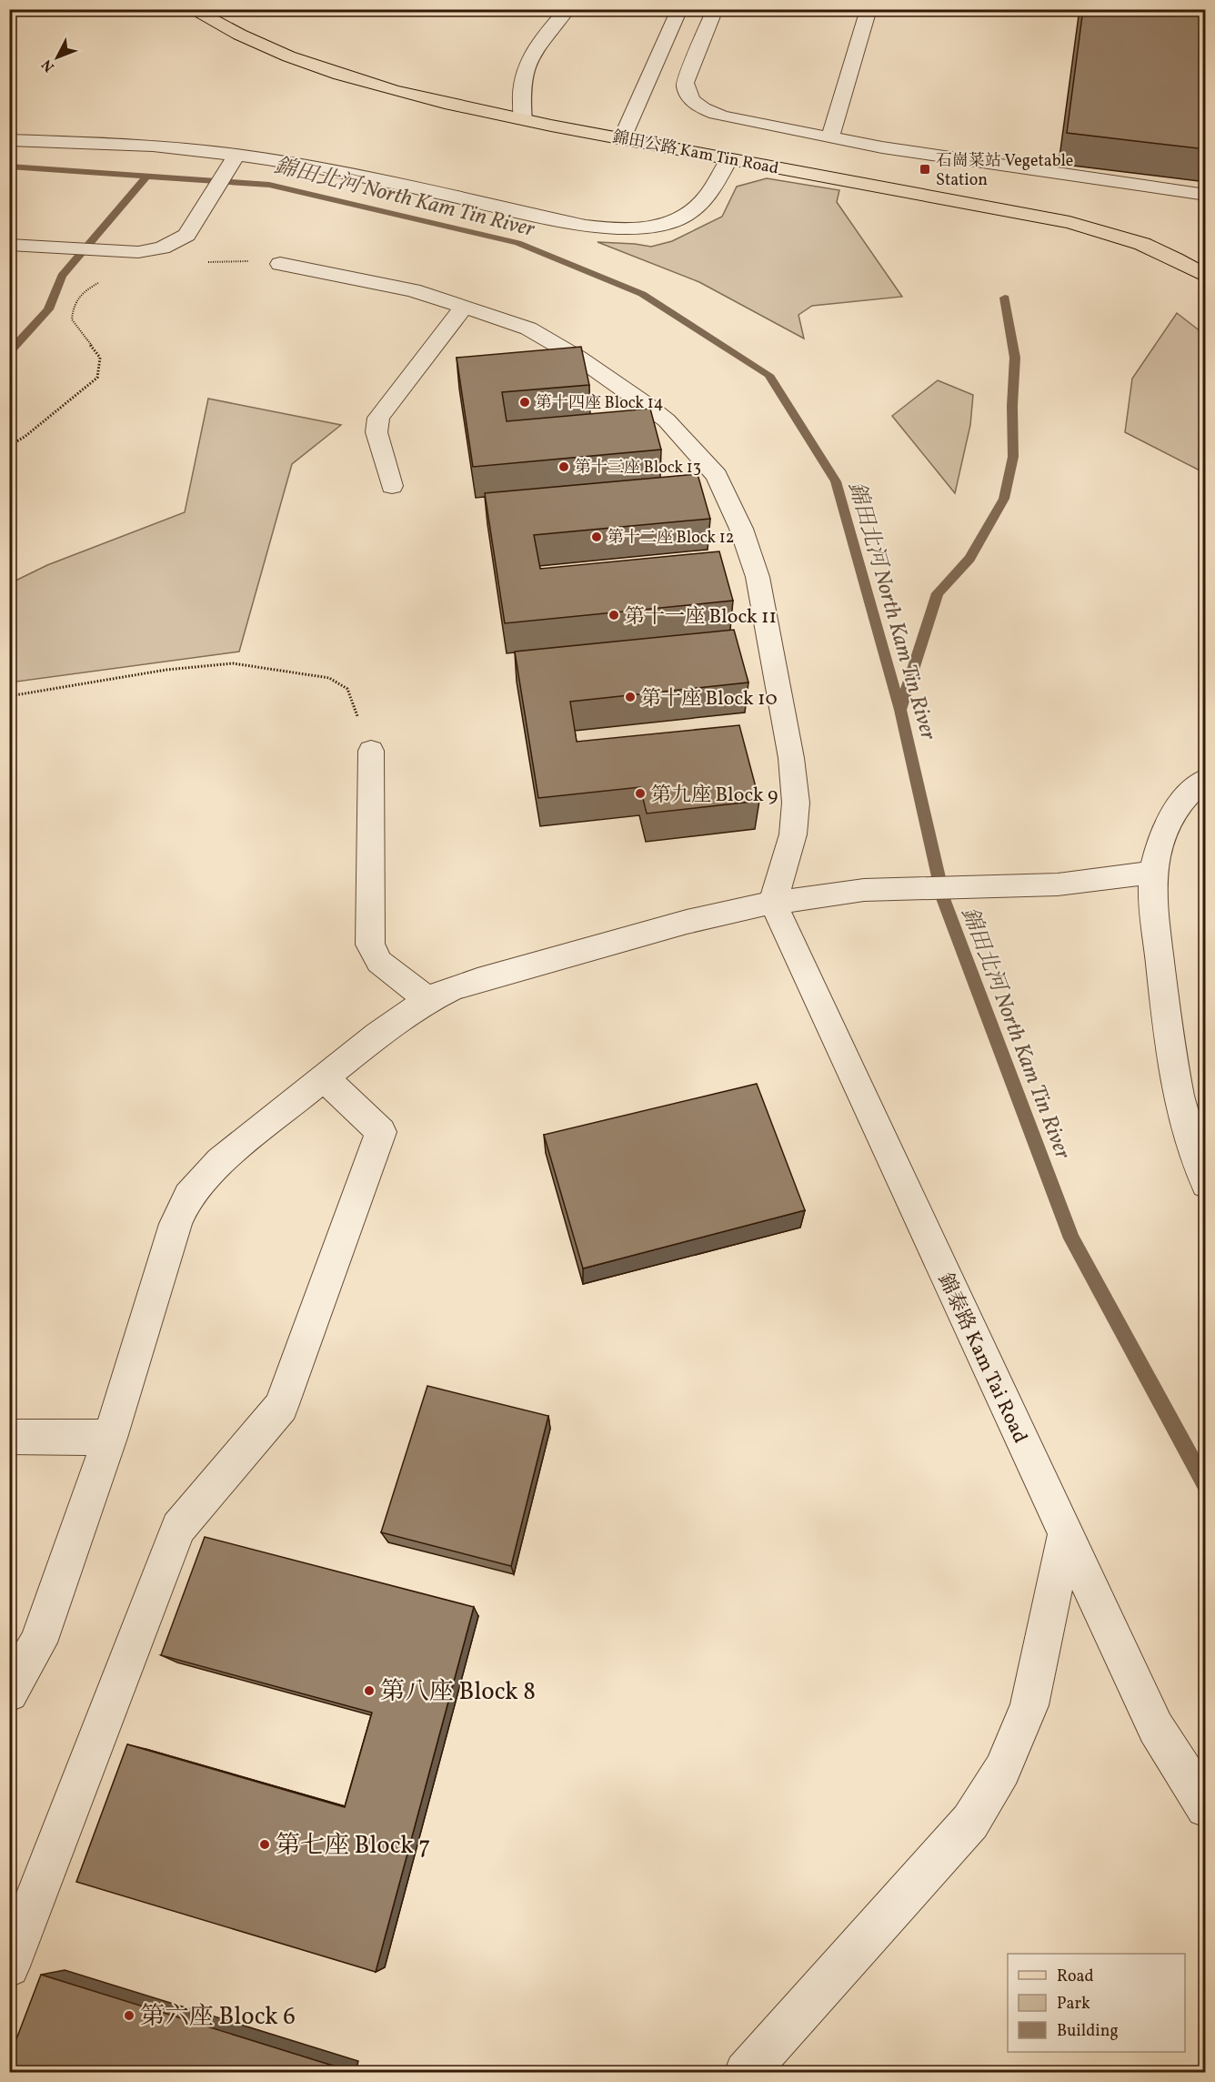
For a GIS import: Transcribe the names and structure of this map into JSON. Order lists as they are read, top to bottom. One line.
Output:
{"streets":{"main road":["錦田公路 Kam Tin Road"],"street":["錦泰路 Kam Tai Road"]},"water":["錦田北河 North Kam Tin River"],"places":{"transit":["石崗菜站 Vegetable Station"],"other":["第十四座 Block 14","第十三座 Block 13","第十二座 Block 12","第十一座 Block 11","第十座 Block 10","第九座 Block 9","第八座 Block 8","第七座 Block 7","第六座 Block 6"]},"legend":["Road","Park","Building"],"north":"bottom left"}
